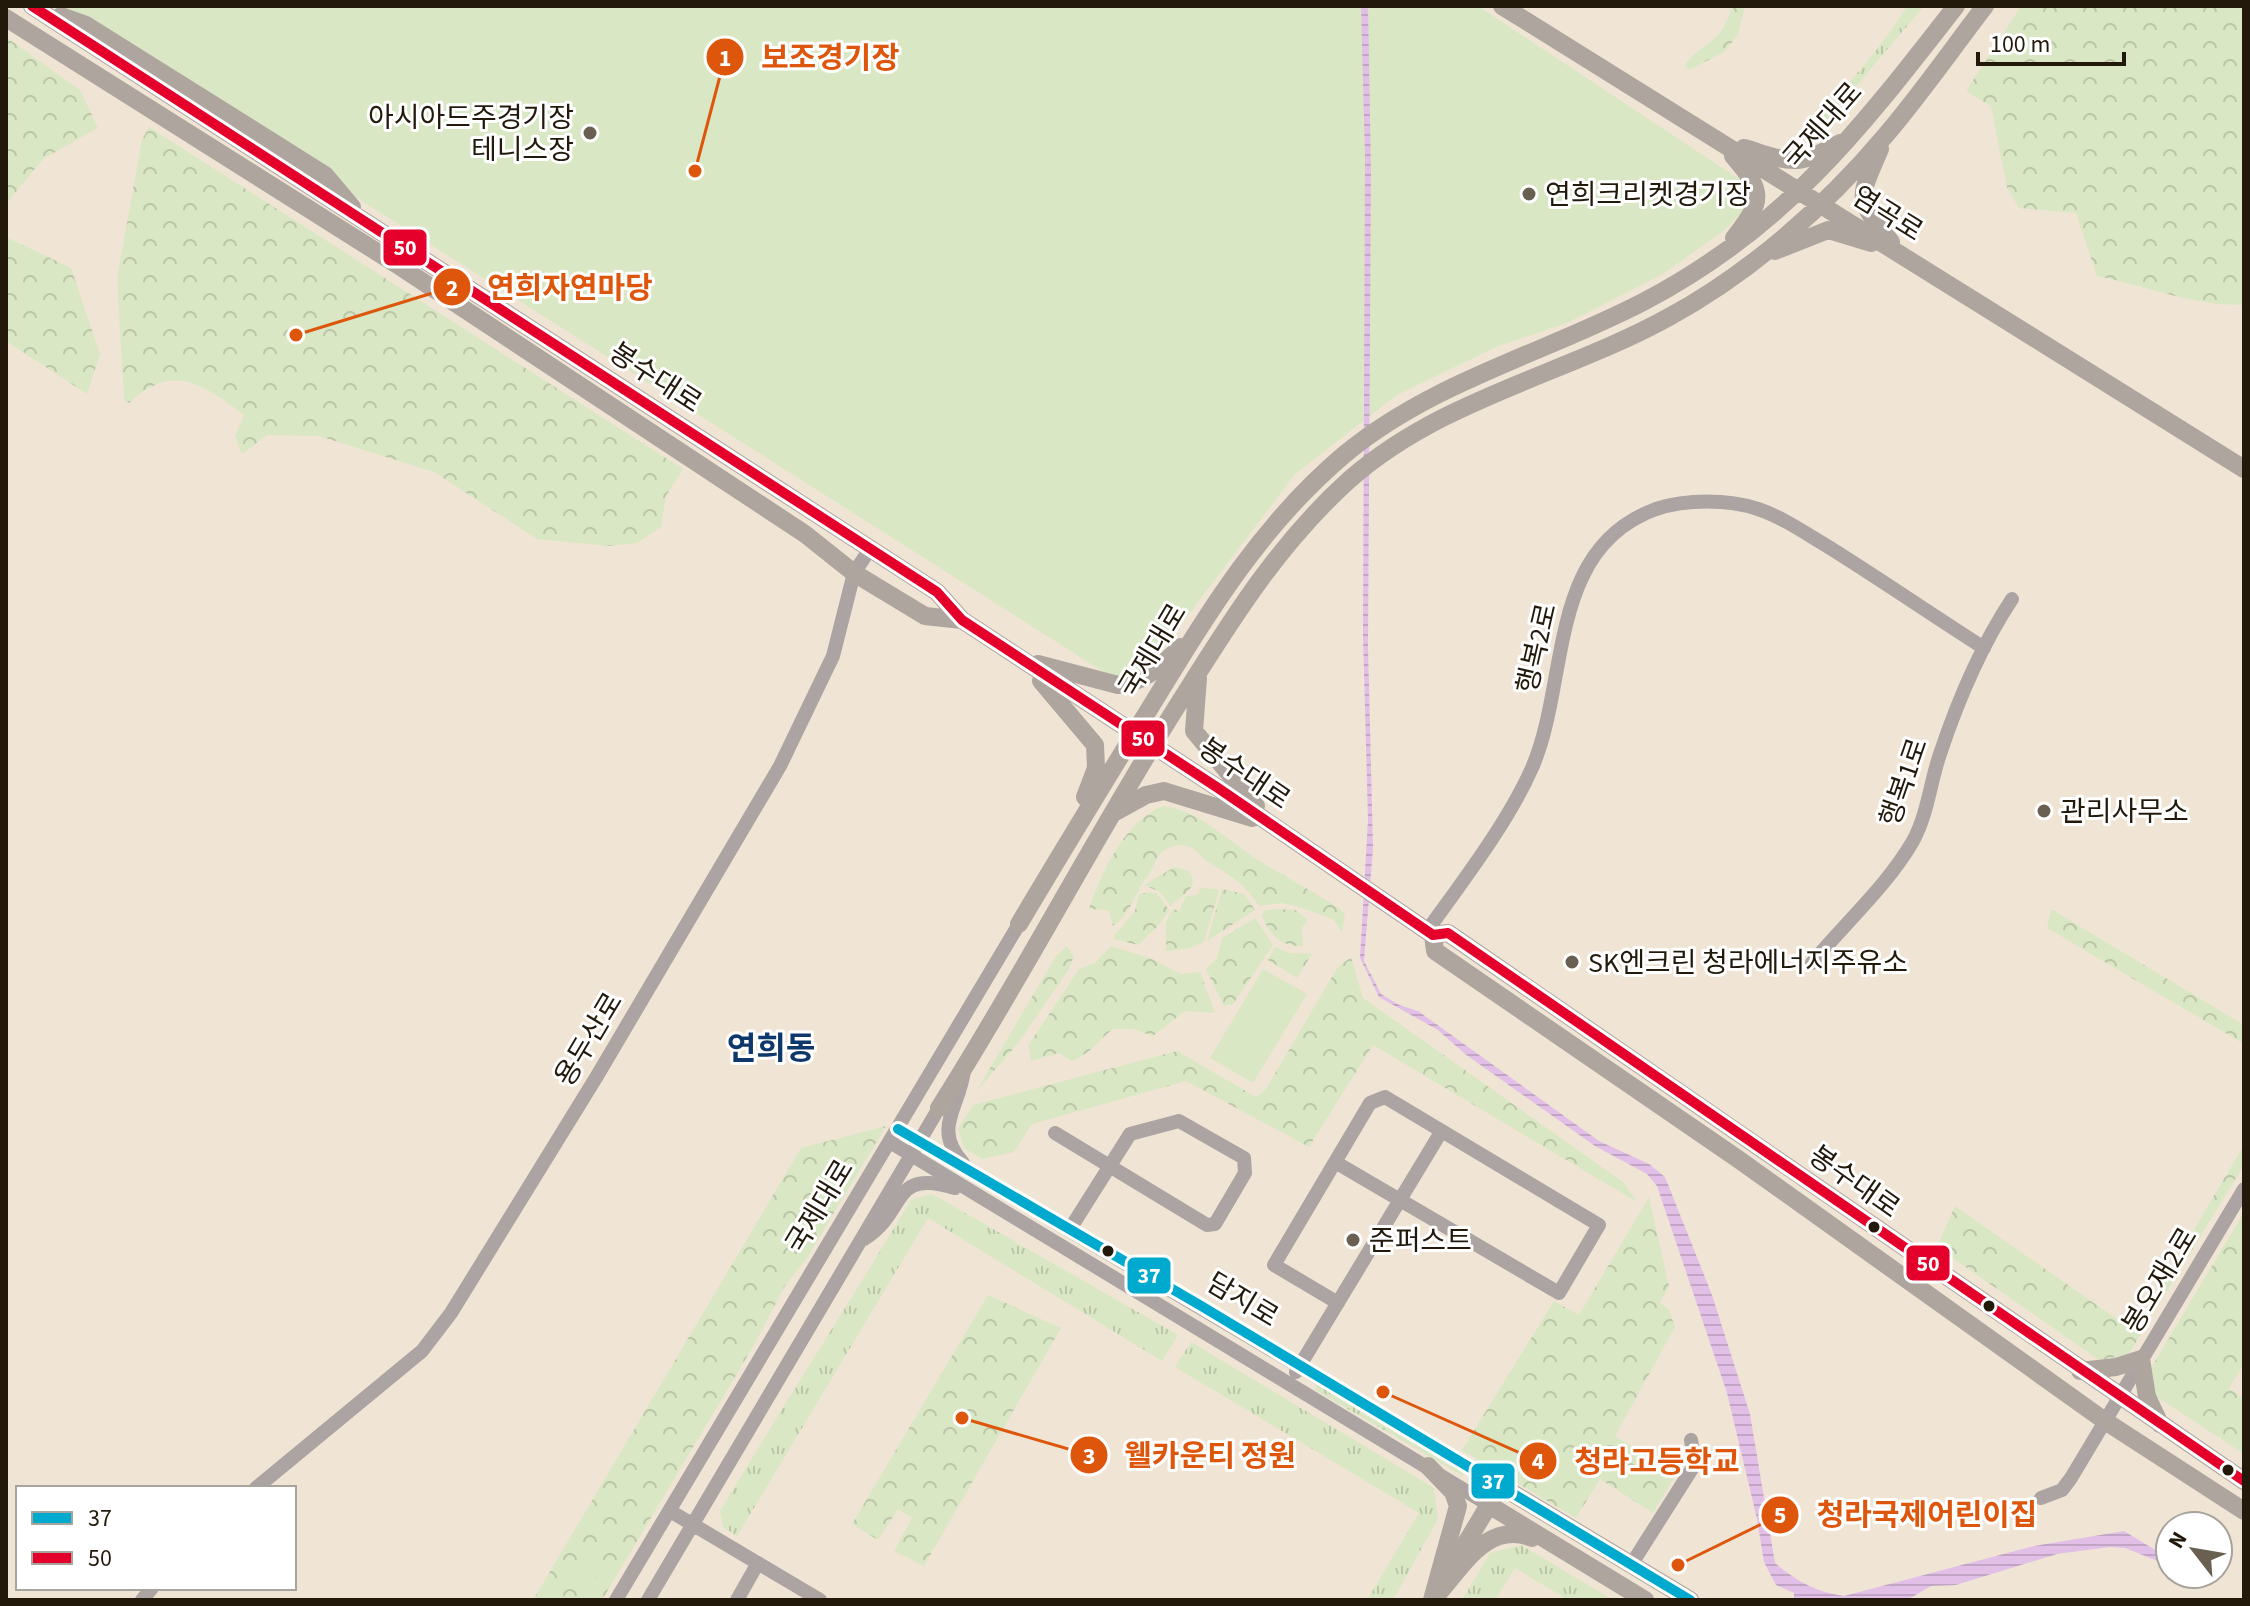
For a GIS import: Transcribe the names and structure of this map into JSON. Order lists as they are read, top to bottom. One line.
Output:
{"streets":{"main road":["국제대로","염곡로","봉수대로"],"street":["행복2로","행복1로","용두산로","봉오재2로","담지로"]},"crossings":[["국제대로","염곡로"],["국제대로","봉수대로"],["국제대로","담지로"],["봉수대로","행복2로"],["봉수대로","용두산로"],["봉수대로","봉오재2로"],["행복2로","행복1로"]],"districts":["연희동"],"places":["아시아드주경기장 테니스장","보조경기장","연희크리켓경기장","연희자연마당","관리사무소","SK엔크린 청라에너지주유소","준퍼스트","청라고등학교","웰카운티 정원","청라국제어린이집"],"lines":["transit line 50","transit line 37"],"legend":["37","50"],"scale_bar":"100 m","north":"top left"}
